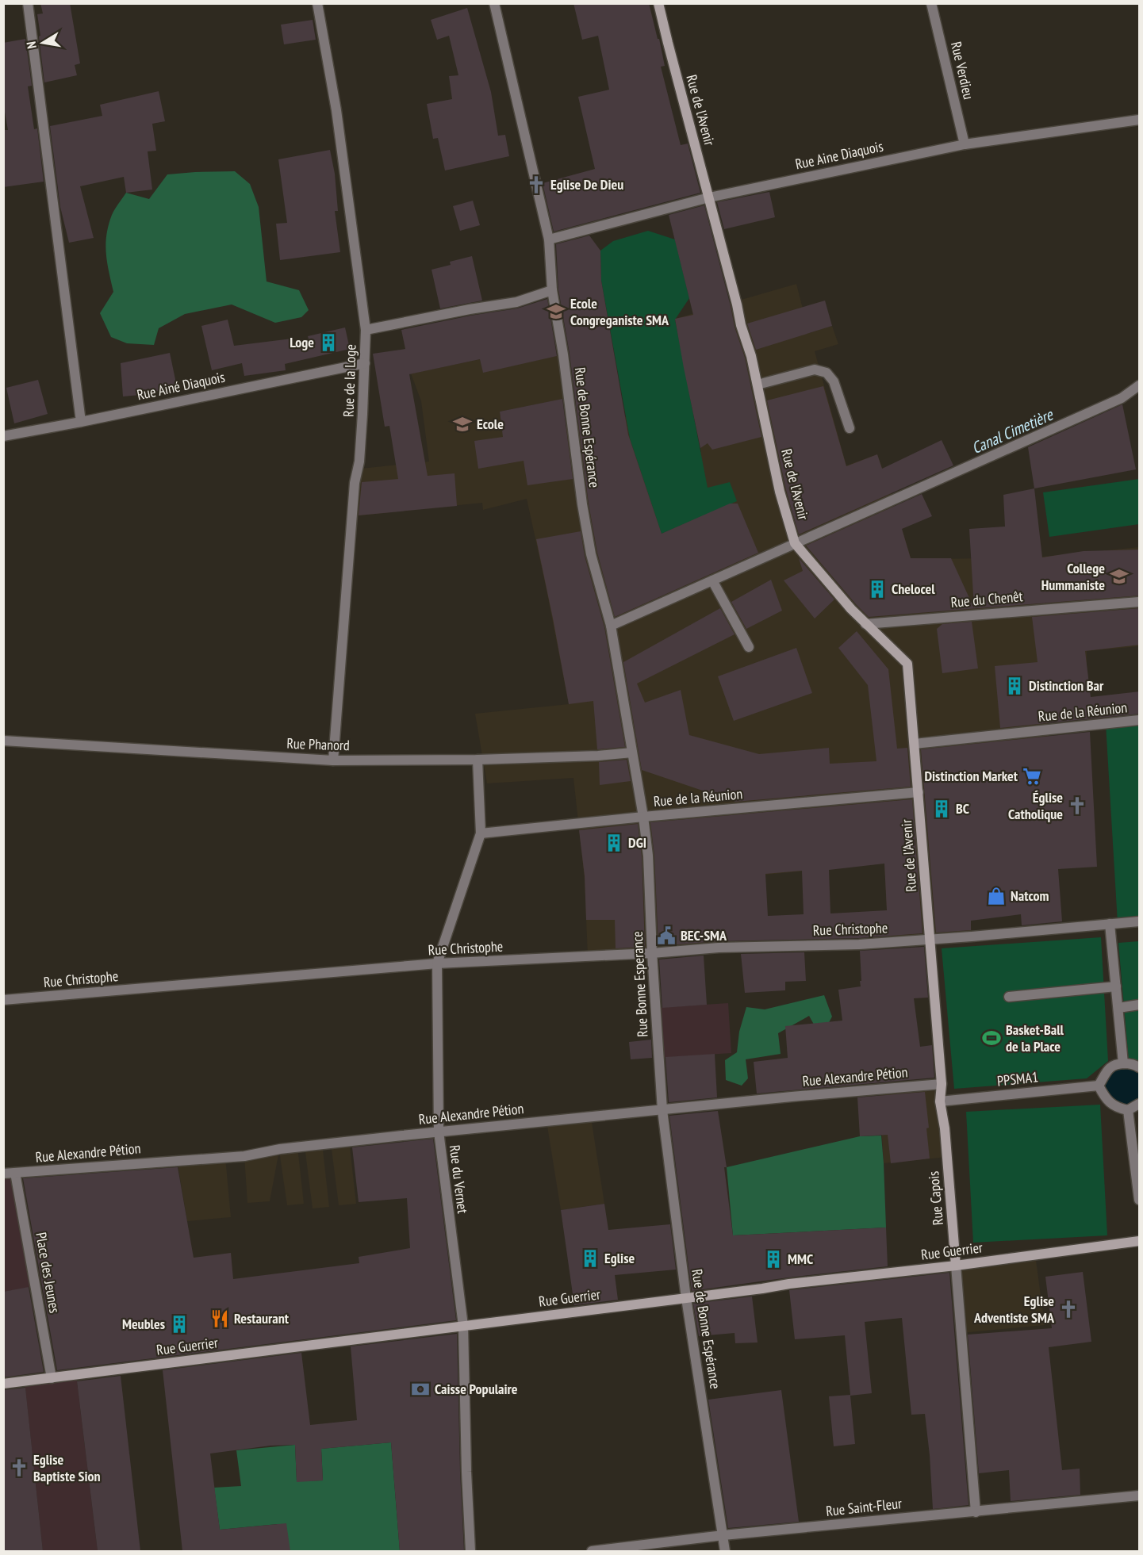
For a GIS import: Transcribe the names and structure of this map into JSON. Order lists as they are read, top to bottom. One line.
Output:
{"streets":{"main road":["Rue de l'Avenir","Rue Capois","Rue Guerrier"],"street":["Rue Verdieu","Rue Aine Diaquois","Rue de la Loge","Rue Ainé Diaquois","Rue de Bonne Espérance","Rue du Chenêt","Rue de la Réunion","Rue Phanord","Rue Christophe","Rue Bonne Esperance","Rue Alexandre Pétion","PPSMA1","Rue du Vernet","Place des Jeunes","Rue Saint-Fleur"]},"crossings":[["Rue Verdieu","Rue Aine Diaquois"],["Rue de l'Avenir","Rue Aine Diaquois"],["Rue de l'Avenir","Rue du Chenêt"],["Rue de l'Avenir","Rue de la Réunion"],["Rue de l'Avenir","Rue Christophe"],["Rue de l'Avenir","Rue Capois"],["Rue Aine Diaquois","Rue de Bonne Espérance"],["Rue de la Loge","Rue Ainé Diaquois"],["Rue de la Loge","Rue Phanord"],["Rue de Bonne Espérance","Rue de la Réunion"],["Rue de Bonne Espérance","Rue Phanord"],["Rue de Bonne Espérance","Rue Bonne Esperance"],["Rue de Bonne Espérance","Rue Alexandre Pétion"],["Rue de Bonne Espérance","Rue Guerrier"],["Rue de Bonne Espérance","Rue Saint-Fleur"],["Rue de la Réunion","Rue du Vernet"],["Rue Phanord","Rue du Vernet"],["Rue Christophe","Rue Bonne Esperance"],["Rue Christophe","Rue du Vernet"],["Rue Christophe","Rue Capois"],["Rue Bonne Esperance","Rue Alexandre Pétion"],["Rue Alexandre Pétion","Rue du Vernet"],["Rue Alexandre Pétion","Rue Capois"],["Rue Alexandre Pétion","Place des Jeunes"],["PPSMA1","Rue Capois"],["Rue du Vernet","Rue Guerrier"],["Rue Capois","Rue Guerrier"],["Rue Capois","Rue Saint-Fleur"],["Rue Guerrier","Place des Jeunes"]],"water":["Canal Cimetière"],"places":{"church":["Eglise De Dieu","Église Catholique","Eglise Adventiste SMA","Eglise Baptiste Sion"],"school or university":["Ecole Congreganiste SMA","Ecole","College Hummaniste"],"building":["Loge","Chelocel","Distinction Bar","BC","DGI","Eglise","MMC","Meubles"],"supermarket":["Distinction Market"],"shop":["Natcom"],"public building":["BEC-SMA"],"sports":["Basket-Ball de la Place"],"restaurant":["Restaurant"],"bank":["Caisse Populaire"]},"north":"left"}
